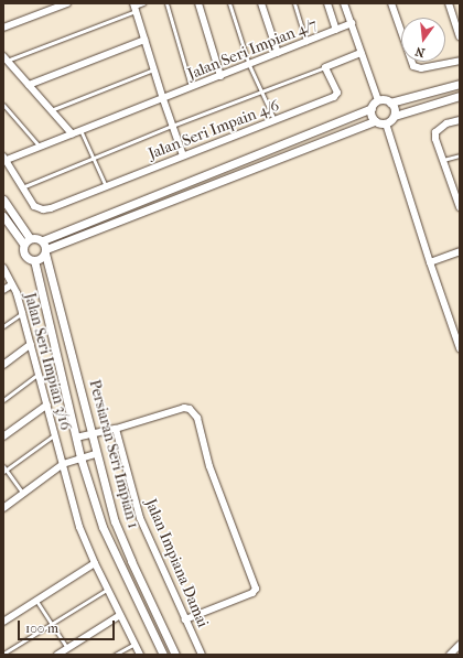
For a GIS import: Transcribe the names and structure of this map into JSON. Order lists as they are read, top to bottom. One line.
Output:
{"streets":{"street":["Jalan Seri Impian 4/7","Jalan Seri Impain 4/6","Jalan Seri Impian 3/16","Persiaran Seri Impian 1","Jalan Impiana Damai"]},"scale_bar":"100 m","north":"bottom"}
